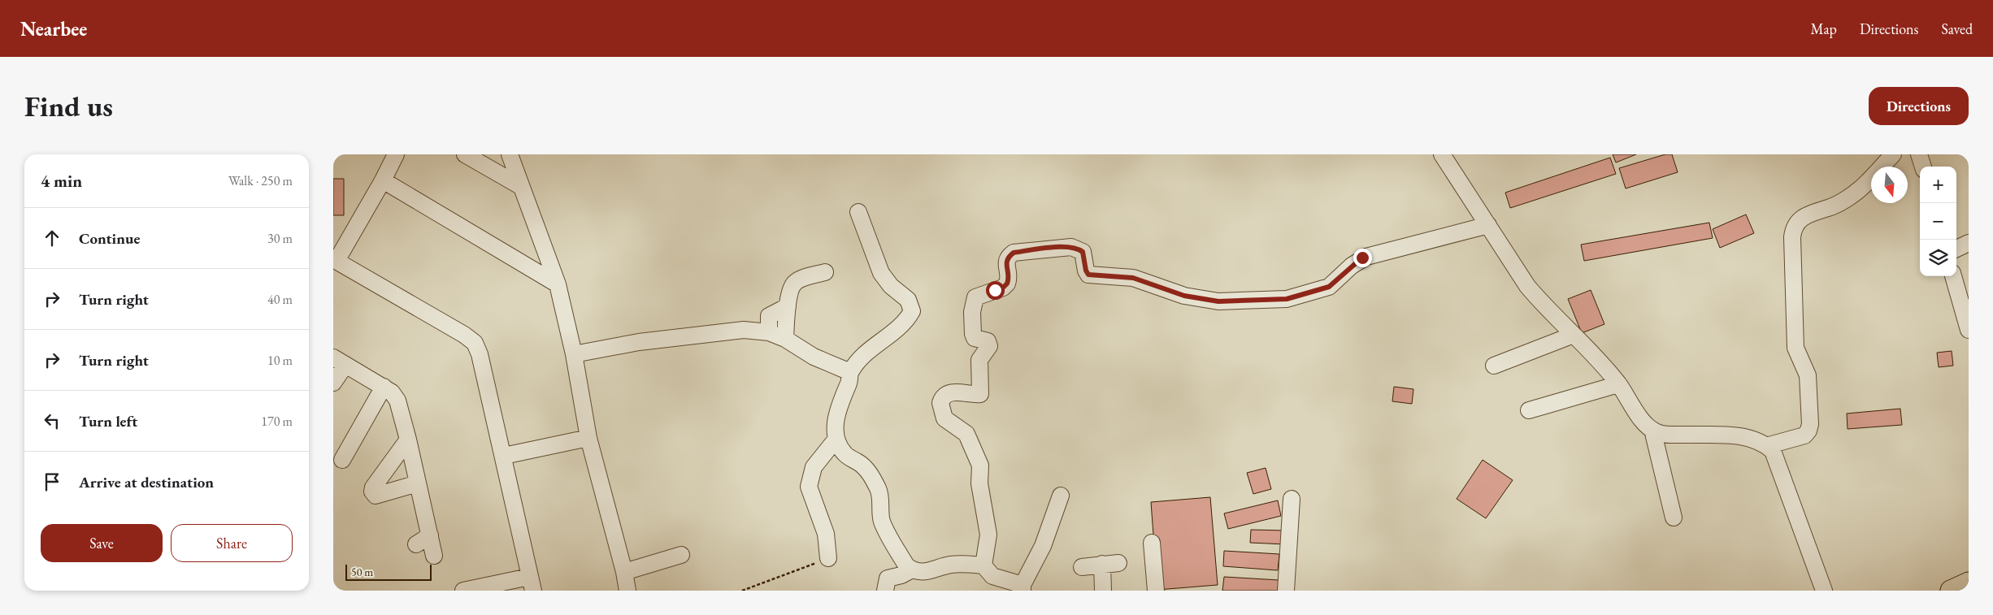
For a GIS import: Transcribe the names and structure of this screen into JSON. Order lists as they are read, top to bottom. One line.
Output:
{"scale_bar":"50 m","north":"bottom","page":{"header":"Nearbee","nav":["Map","Directions","Saved"],"buttons":["Directions",["Save","Share"]],"title":"Find us","heading":["4 min","Walk · 250 m"],"map_buttons":["+","−"],"list":[["Continue","30 m"],["Turn right","40 m"],["Turn right","10 m"],["Turn left","170 m"],"Arrive at destination"],"scale":"50 m"}}
